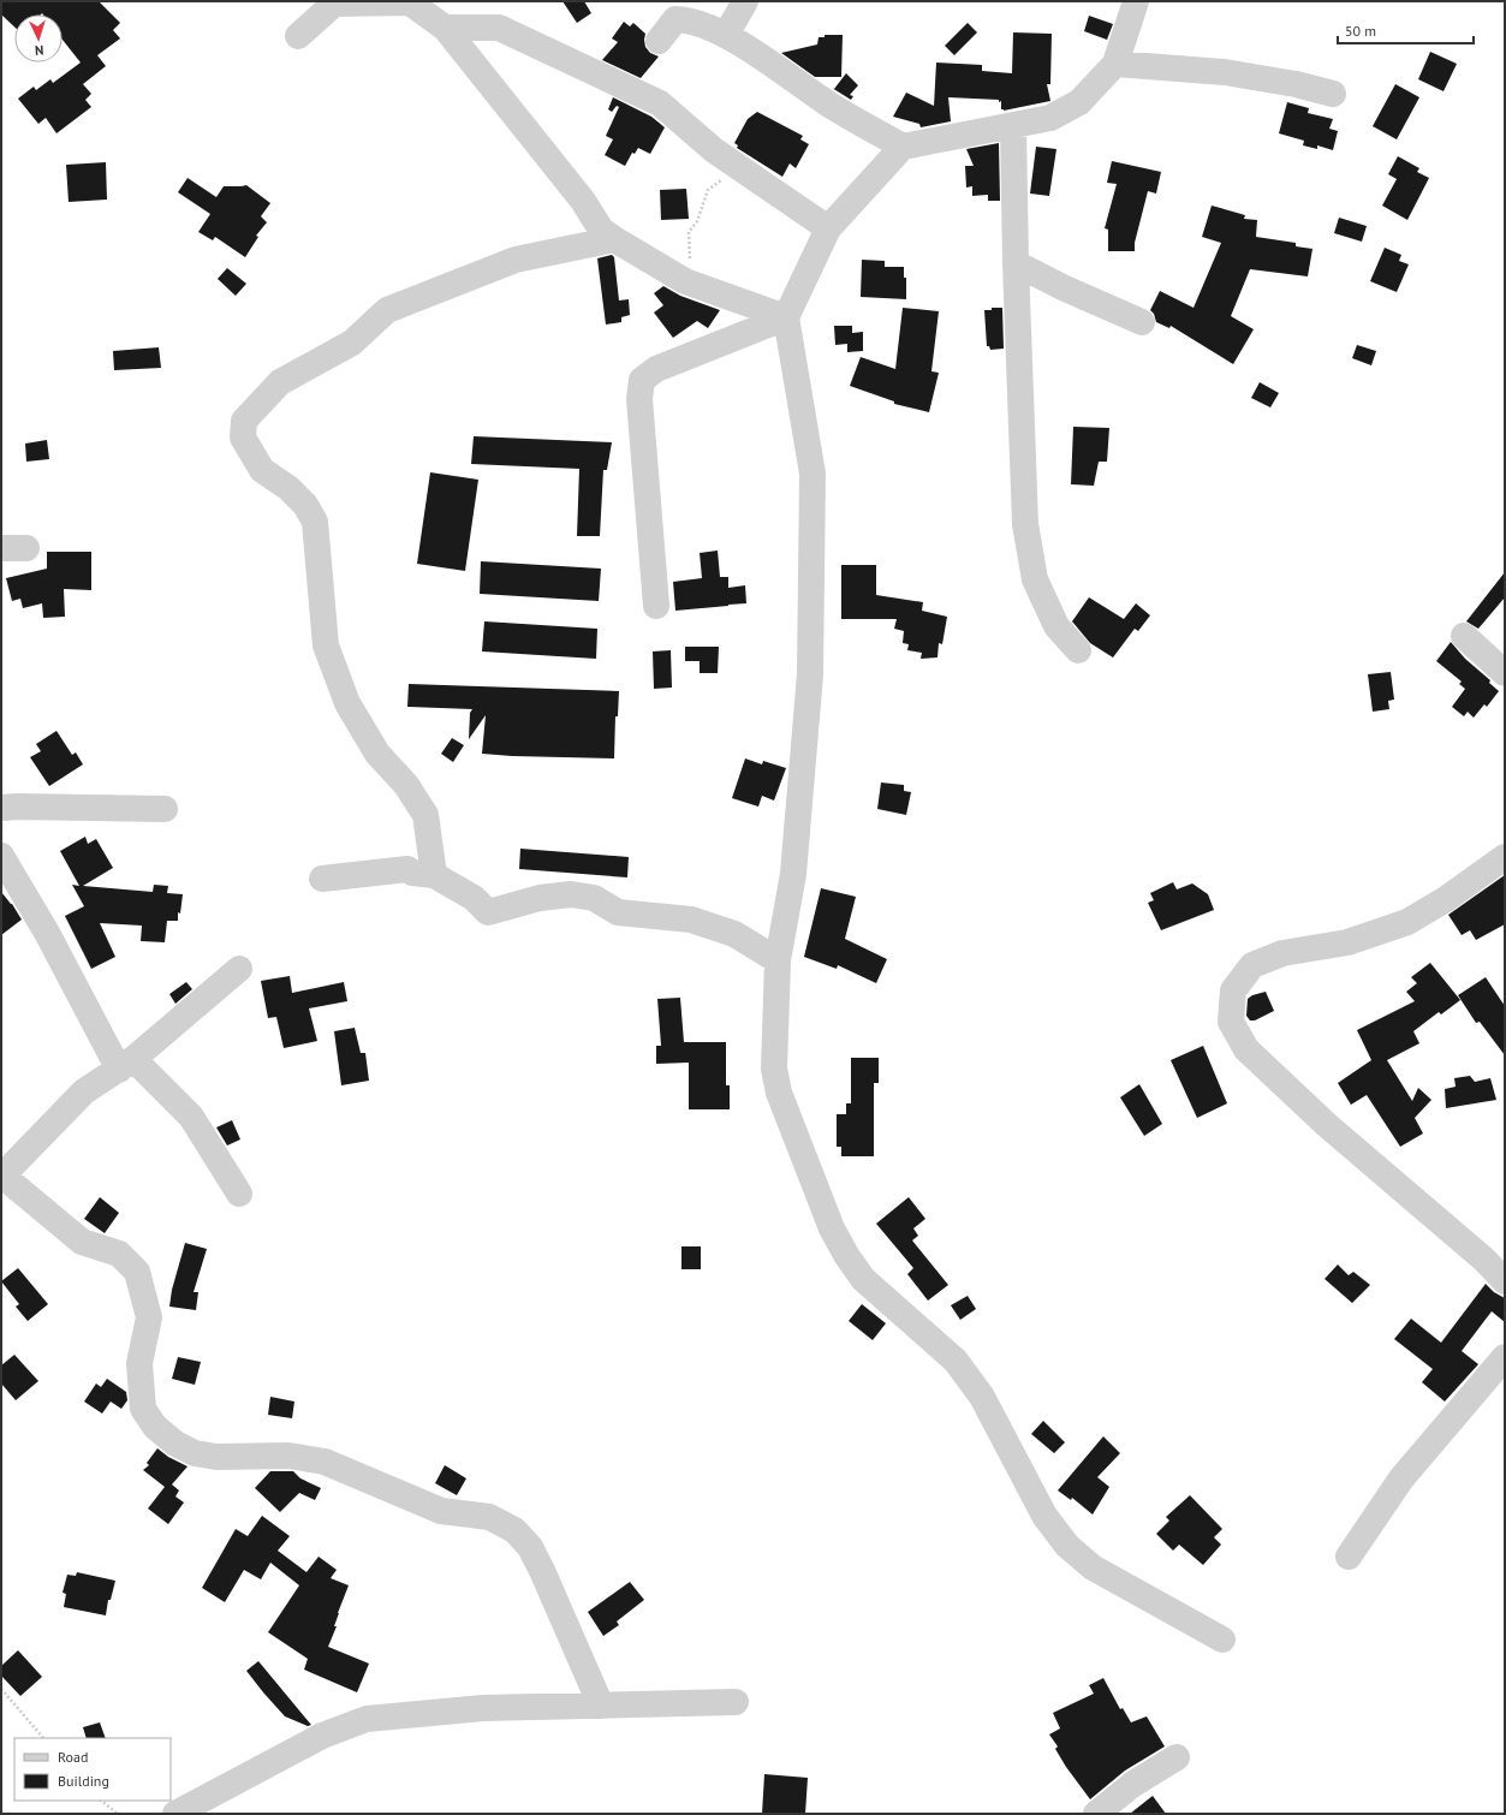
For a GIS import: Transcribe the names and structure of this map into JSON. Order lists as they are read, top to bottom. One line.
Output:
{"legend":["Road","Building"],"scale_bar":"50 m","north":"bottom"}
